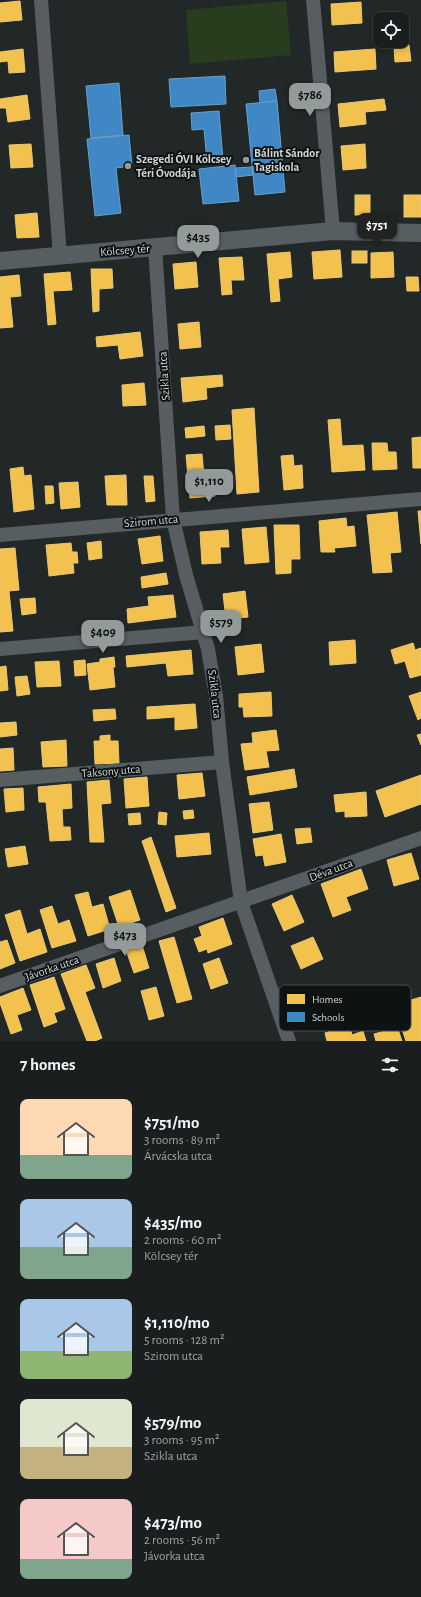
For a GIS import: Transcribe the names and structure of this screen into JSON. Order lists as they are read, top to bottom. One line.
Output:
{"streets":{"street":["Kölcsey tér","Szikla utca","Szirom utca","Taksony utca","Déva utca","Jávorka utca"]},"crossings":[["Kölcsey tér","Szikla utca"],["Szikla utca","Szirom utca"],["Szikla utca","Taksony utca"],["Szikla utca","Déva utca"],["Szikla utca","Jávorka utca"],["Déva utca","Jávorka utca"]],"places":["Bálint Sándor Tagiskola","Szegedi ÓVI Kölcsey Téri Óvodája"],"legend":["Homes","Schools"],"page":{"price":["$786","$751","$435","$1,110","$579","$409","$473"],"heading":"7 homes","list":[{"name":"$751/mo","note":"3 rooms · 89 m² · Árvácska utca"},{"name":"$435/mo","note":"2 rooms · 60 m² · Kölcsey tér"},{"name":"$1,110/mo","note":"5 rooms · 128 m² · Szirom utca"},{"name":"$579/mo","note":"3 rooms · 95 m² · Szikla utca"},{"name":"$473/mo","note":"2 rooms · 56 m² · Jávorka utca"}]}}
